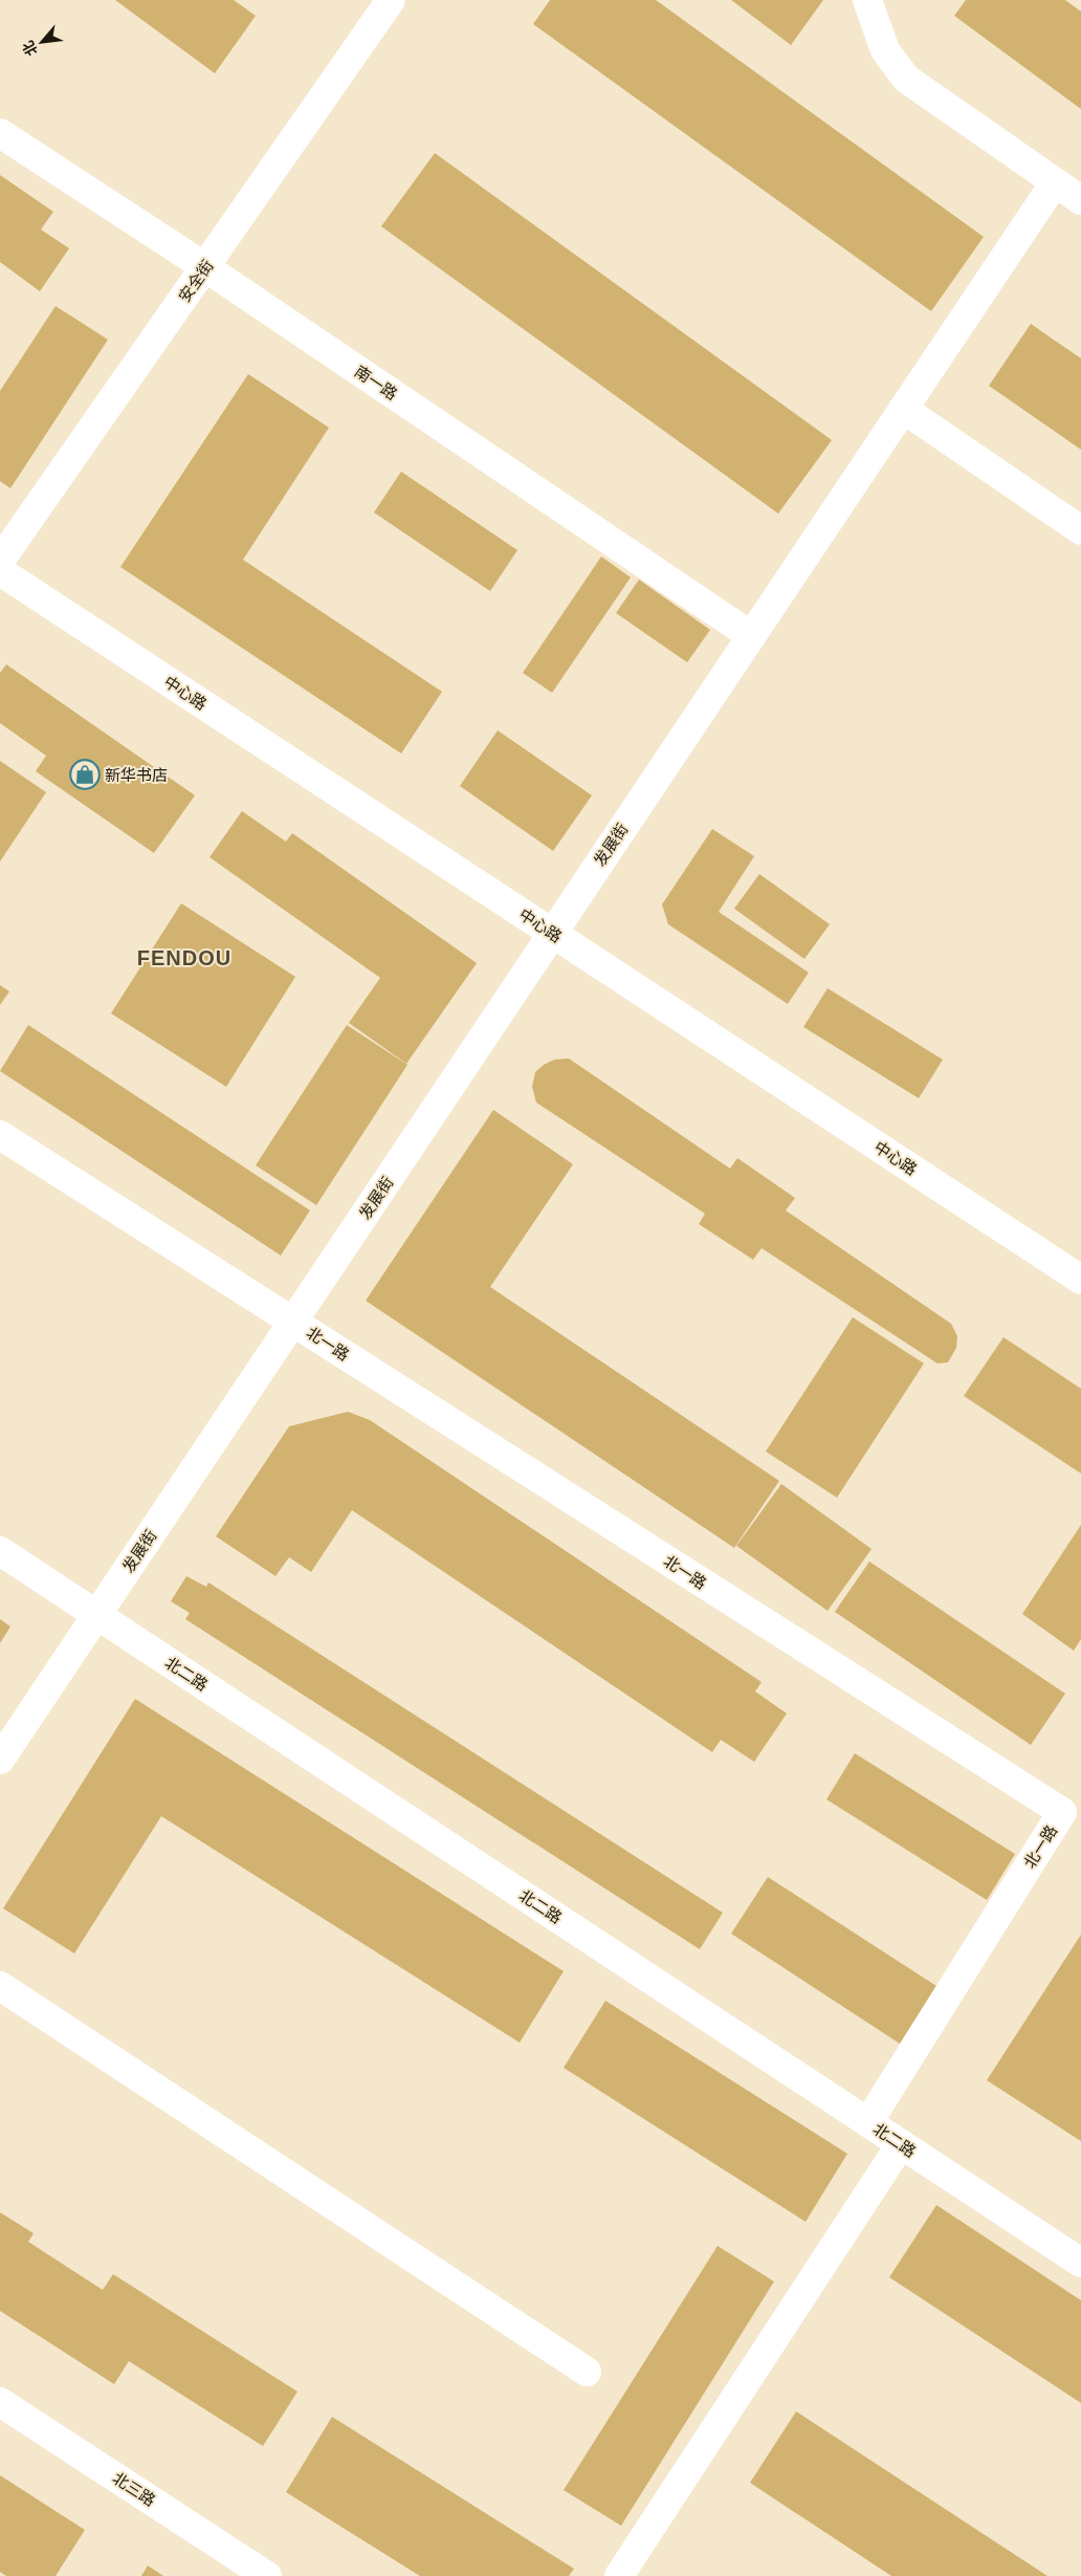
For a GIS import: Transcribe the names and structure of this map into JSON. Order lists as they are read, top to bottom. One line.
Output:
{"streets":{"street":["安全街","南一路","中心路","发展街","北一路","北二路","北三路"]},"crossings":[["安全街","南一路"],["南一路","发展街"],["中心路","发展街"],["发展街","北一路"],["发展街","北二路"],["北一路","北二路"]],"districts":["FENDOU"],"places":{"shop":["新华书店"]},"north":"bottom left"}
